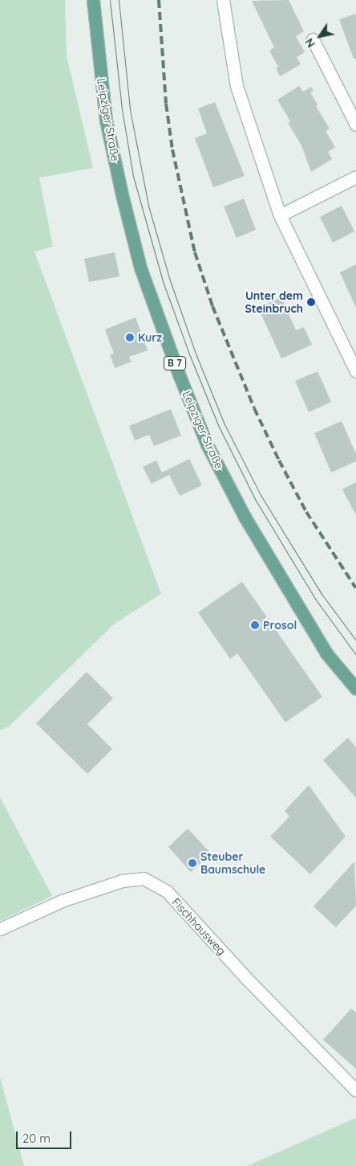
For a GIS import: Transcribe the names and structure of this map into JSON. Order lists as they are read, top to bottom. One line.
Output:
{"streets":{"main road":["Leipziger Straße","B 7"],"street":["Fischhausweg"]},"places":["Unter dem Steinbruch","Kurz","Prosol","Steuber Baumschule"],"scale_bar":"20 m","north":"bottom left"}
